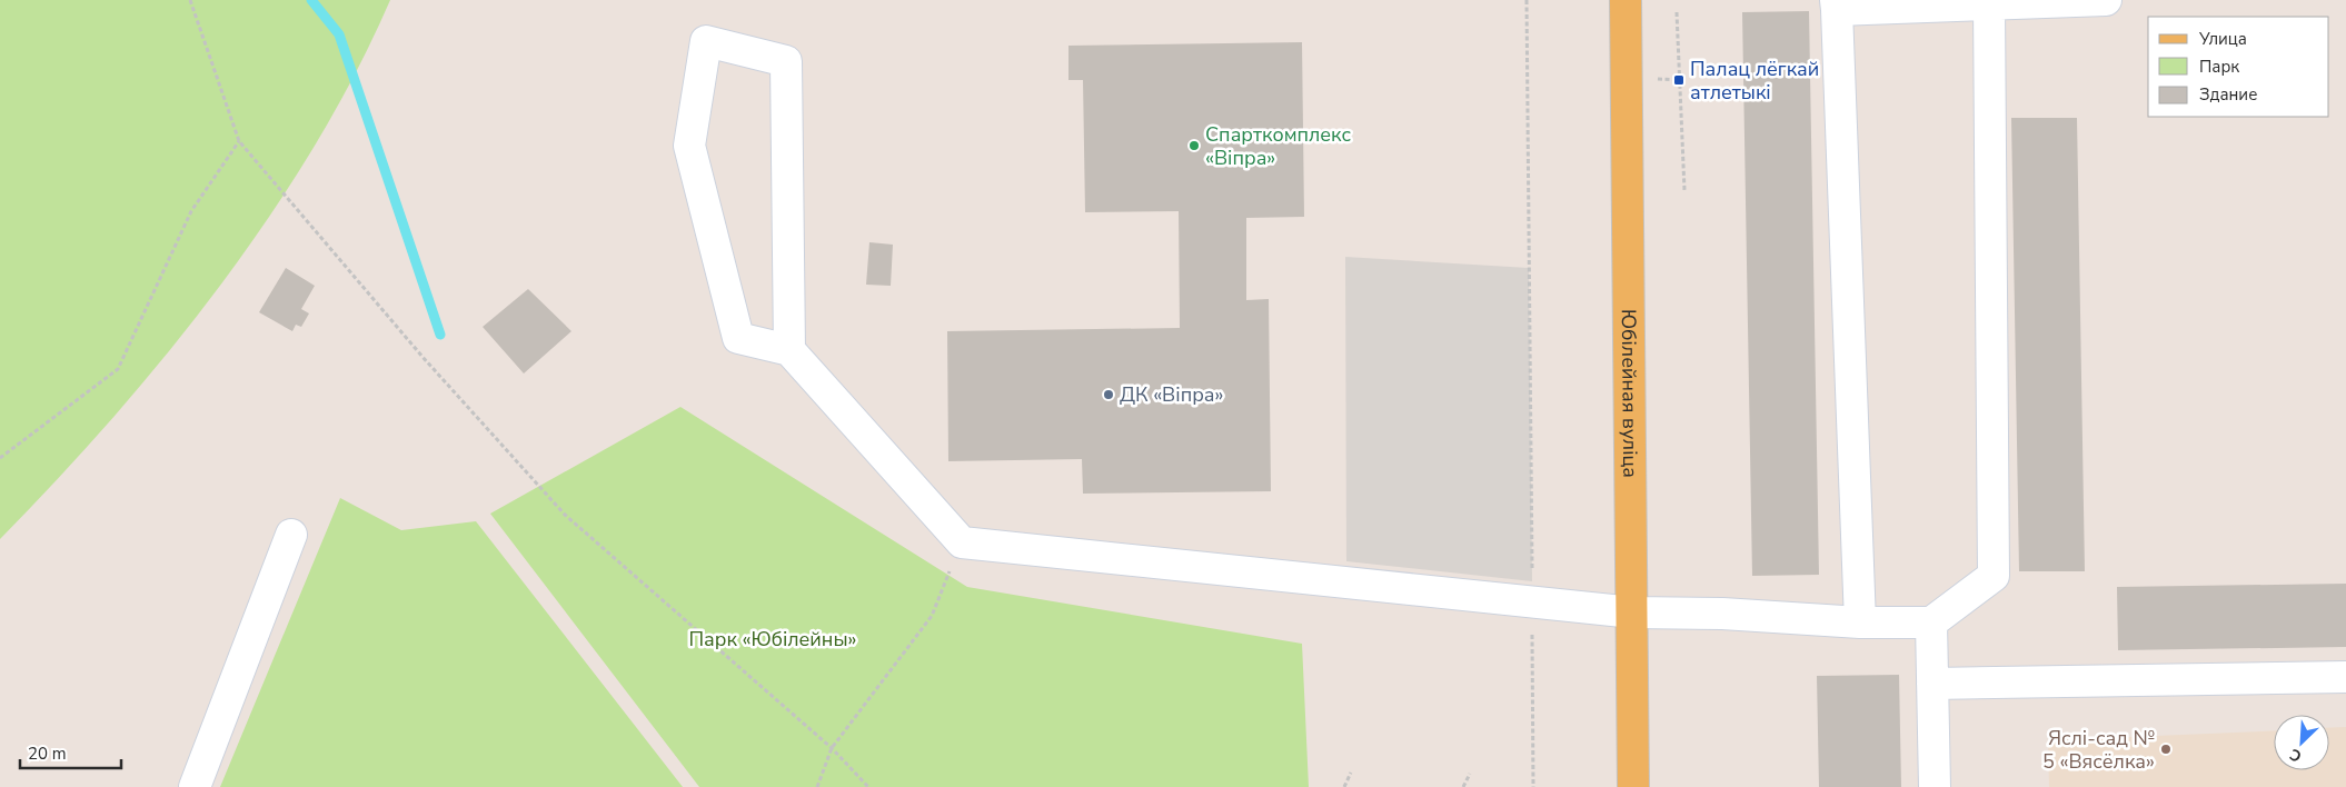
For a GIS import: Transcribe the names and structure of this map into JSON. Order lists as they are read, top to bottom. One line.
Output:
{"streets":{"main road":["Юбілейная вуліца"]},"parks":["Парк «Юбілейны»"],"places":{"transit":["Палац лёгкай атлетыкі"],"other":["Спарткомплекс «Віпра»","ДК «Віпра»","Яслі-сад № 5 «Вясёлка»"]},"legend":["Улица","Парк","Здание"],"scale_bar":"20 m","north":"bottom left"}
